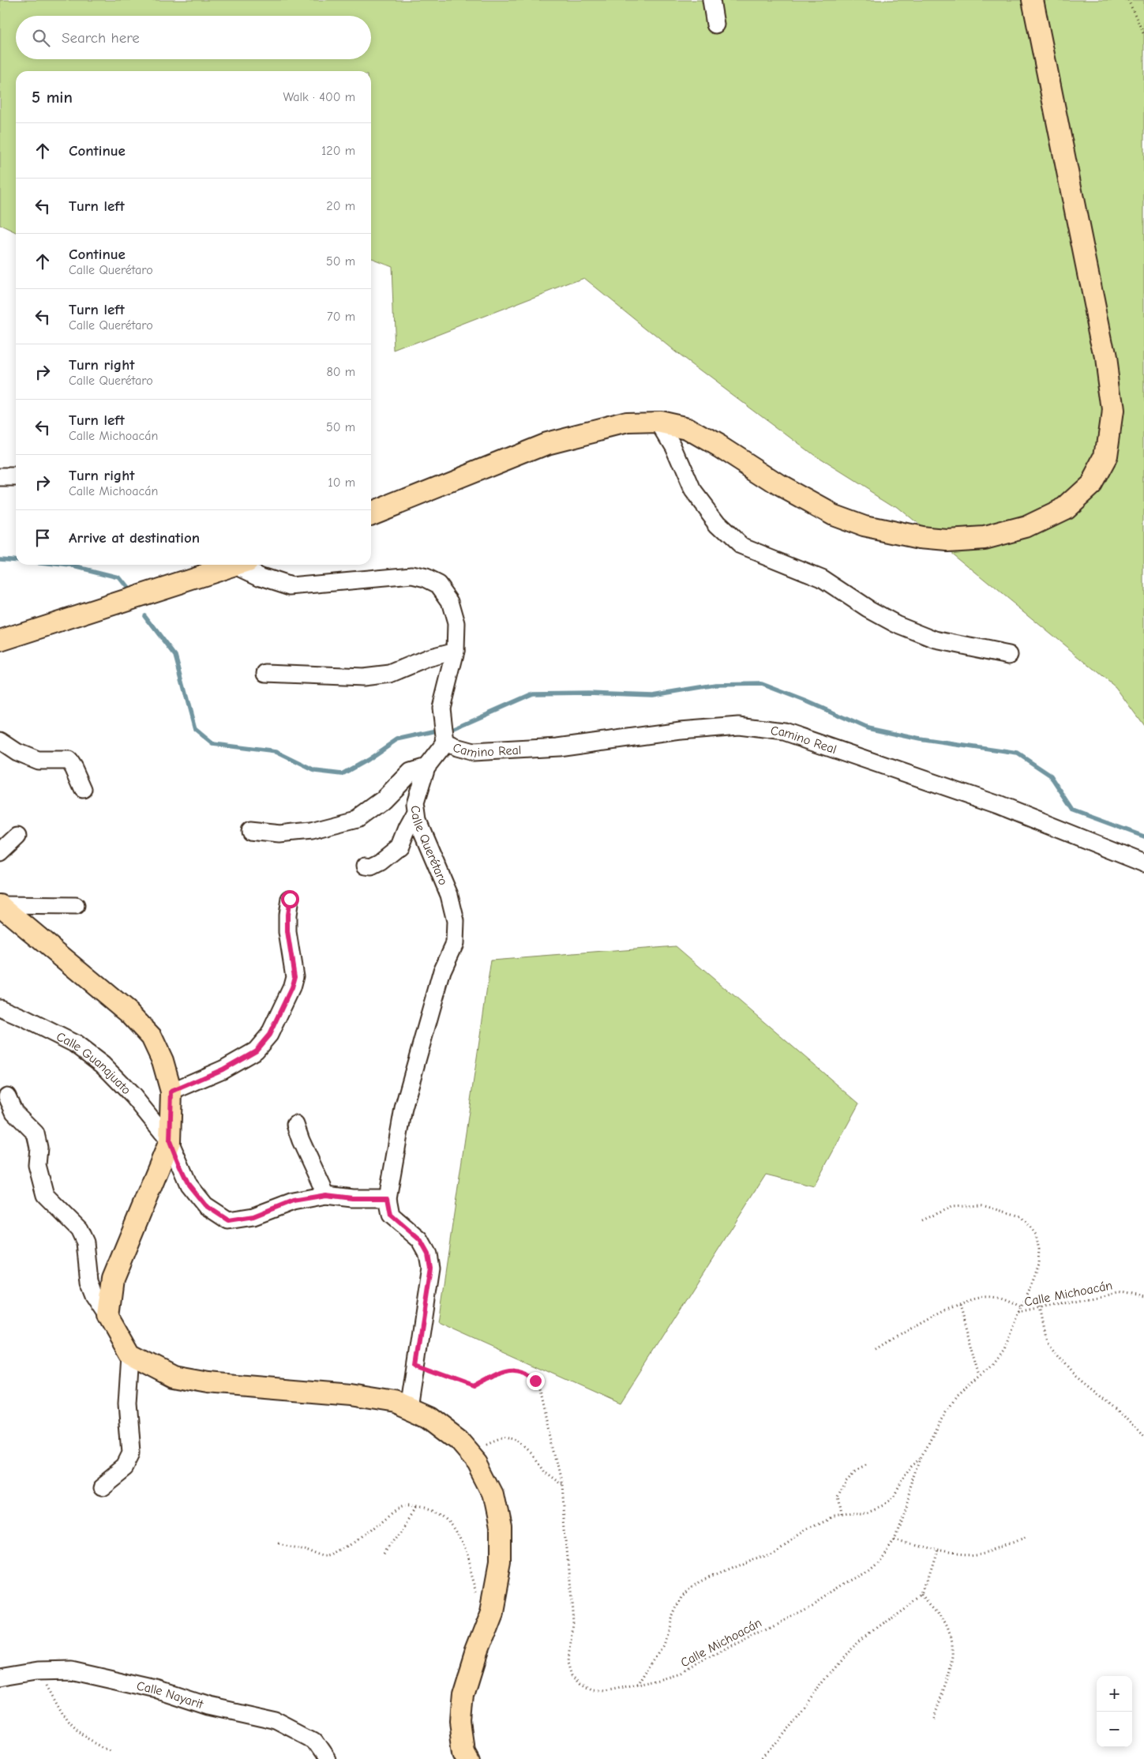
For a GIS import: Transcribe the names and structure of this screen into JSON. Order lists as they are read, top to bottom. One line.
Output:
{"streets":{"street":["Camino Real","Calle Querétaro","Calle Guanajuato","Calle Nayarit"],"path":["Calle Michoacán"]},"crossings":[["Camino Real","Calle Querétaro"],["Calle Querétaro","Calle Michoacán"]],"page":{"search":"Search here","heading":["5 min","Walk · 400 m"],"list":[["Continue","120 m"],["Turn left","20 m"],["Continue","Calle Querétaro","50 m"],["Turn left","Calle Querétaro","70 m"],["Turn right","Calle Querétaro","80 m"],["Turn left","Calle Michoacán","50 m"],["Turn right","Calle Michoacán","10 m"],"Arrive at destination"],"map_buttons":["+","−"]}}
